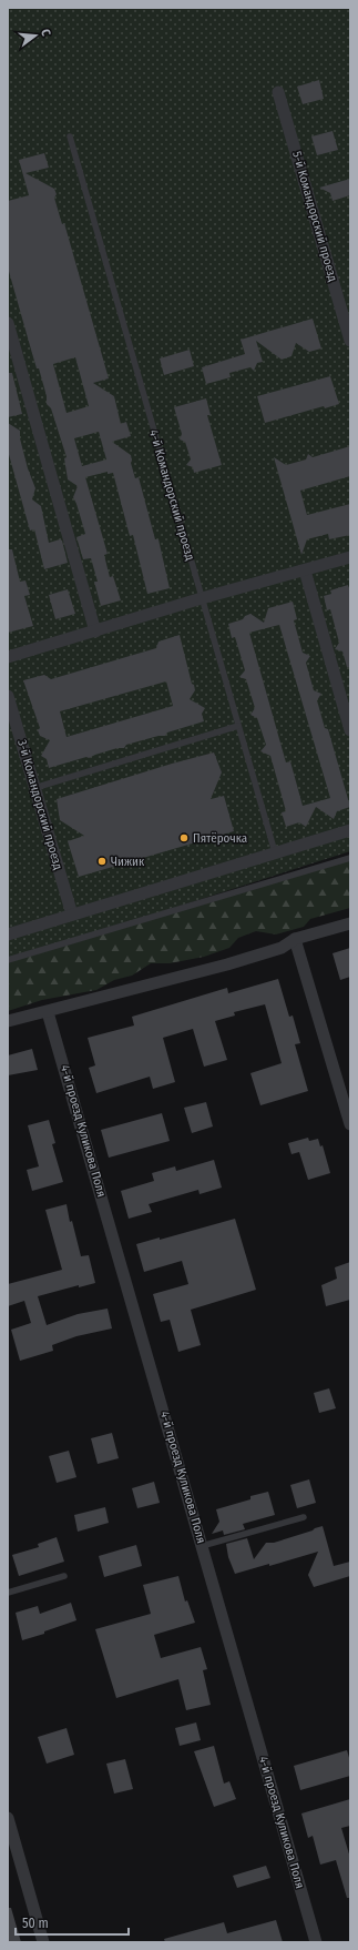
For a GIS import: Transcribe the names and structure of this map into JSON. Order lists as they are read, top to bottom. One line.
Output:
{"streets":{"street":["5-й Командорский проезд","3-й Командорский проезд","4-й проезд Куликова Поля"],"lane":["4-й Командорский проезд"]},"places":["Пятёрочка","Чижик"],"scale_bar":"50 m","north":"right"}
